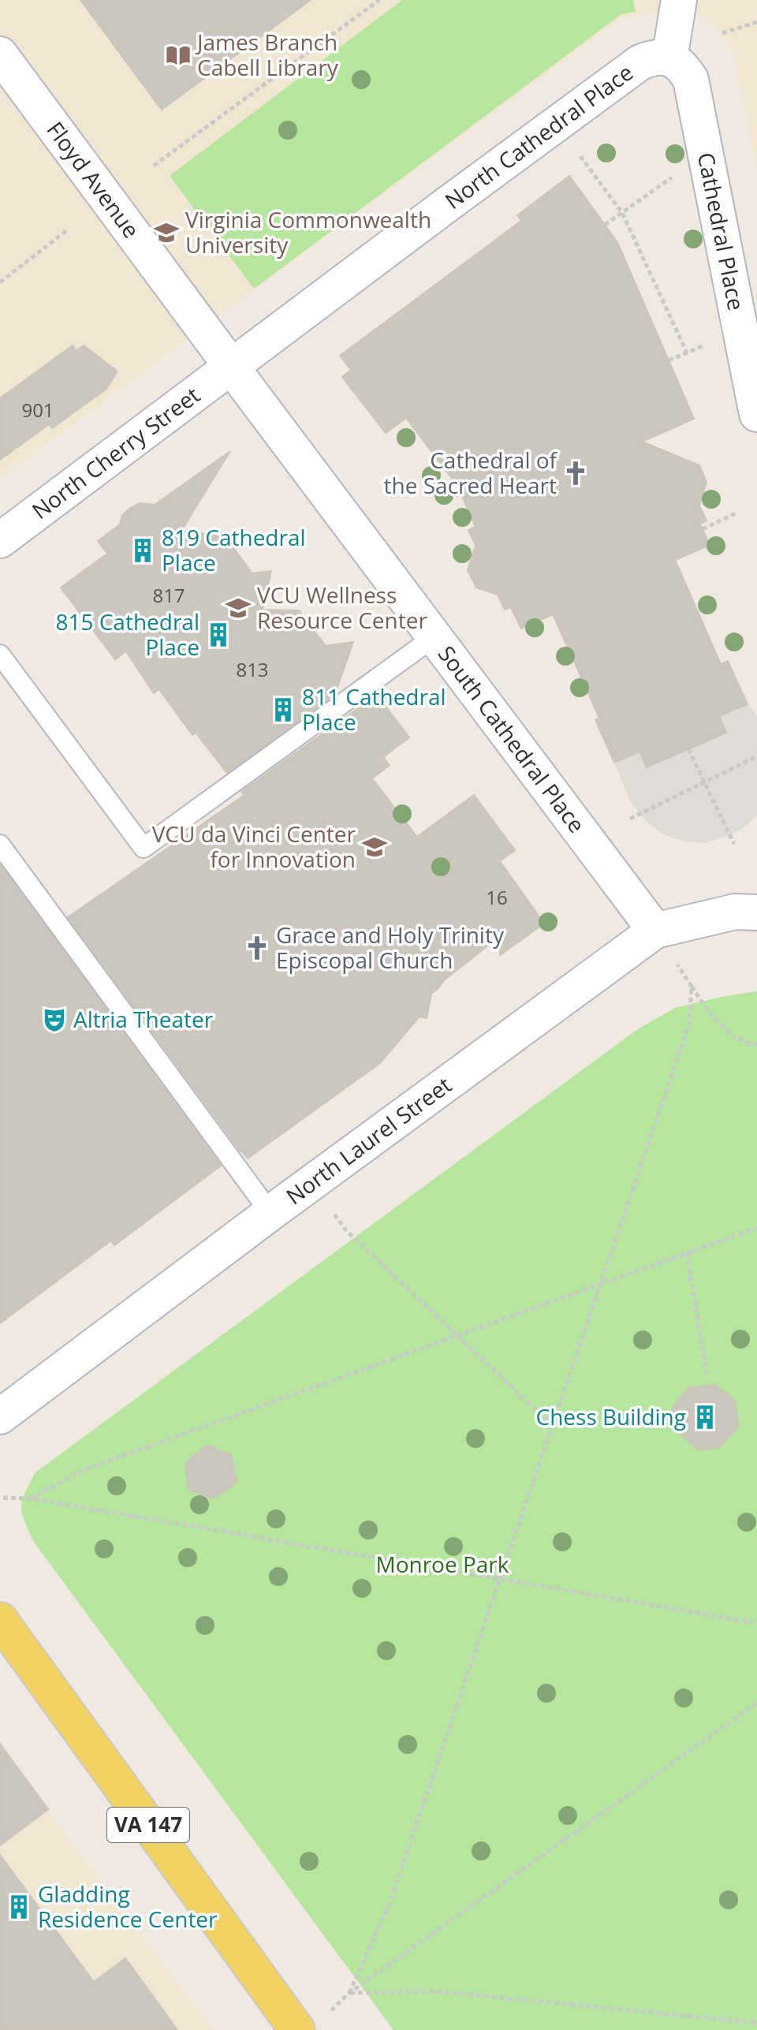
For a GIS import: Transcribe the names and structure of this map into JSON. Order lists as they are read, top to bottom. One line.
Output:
{"streets":{"main road":["VA 147"],"street":["North Cathedral Place","Floyd Avenue","Cathedral Place","North Cherry Street","South Cathedral Place","North Laurel Street"]},"crossings":[["North Cathedral Place","Floyd Avenue"],["North Cathedral Place","Cathedral Place"],["North Cathedral Place","North Cherry Street"],["North Cathedral Place","South Cathedral Place"],["Floyd Avenue","North Cherry Street"],["Floyd Avenue","South Cathedral Place"],["North Cherry Street","South Cathedral Place"],["South Cathedral Place","North Laurel Street"]],"parks":["Monroe Park"],"places":{"library":["James Branch Cabell Library"],"school or university":["Virginia Commonwealth University","VCU Wellness Resource Center","VCU da Vinci Center for Innovation"],"church":["Cathedral of the Sacred Heart","Grace and Holy Trinity Episcopal Church"],"building":["819 Cathedral Place","815 Cathedral Place","811 Cathedral Place","Chess Building","Gladding Residence Center"],"theatre":["Altria Theater"]},"house_numbers":["901","817","813","16"]}
